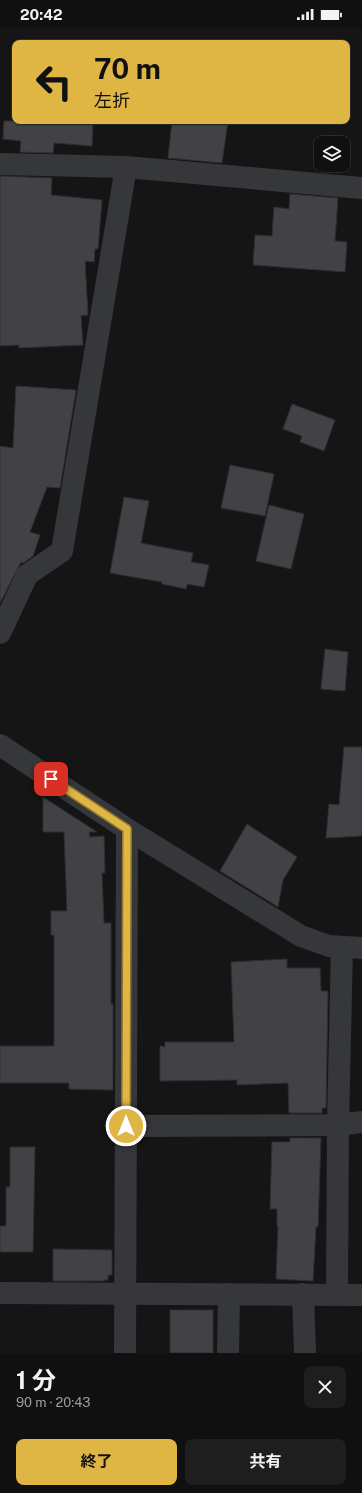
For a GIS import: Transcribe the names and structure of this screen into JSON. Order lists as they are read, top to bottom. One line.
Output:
{"page":{"status":"20:42","turn":["70 m","左折"],"heading":["1 分","90 m · 20:43"],"buttons":["終了","共有"]}}
